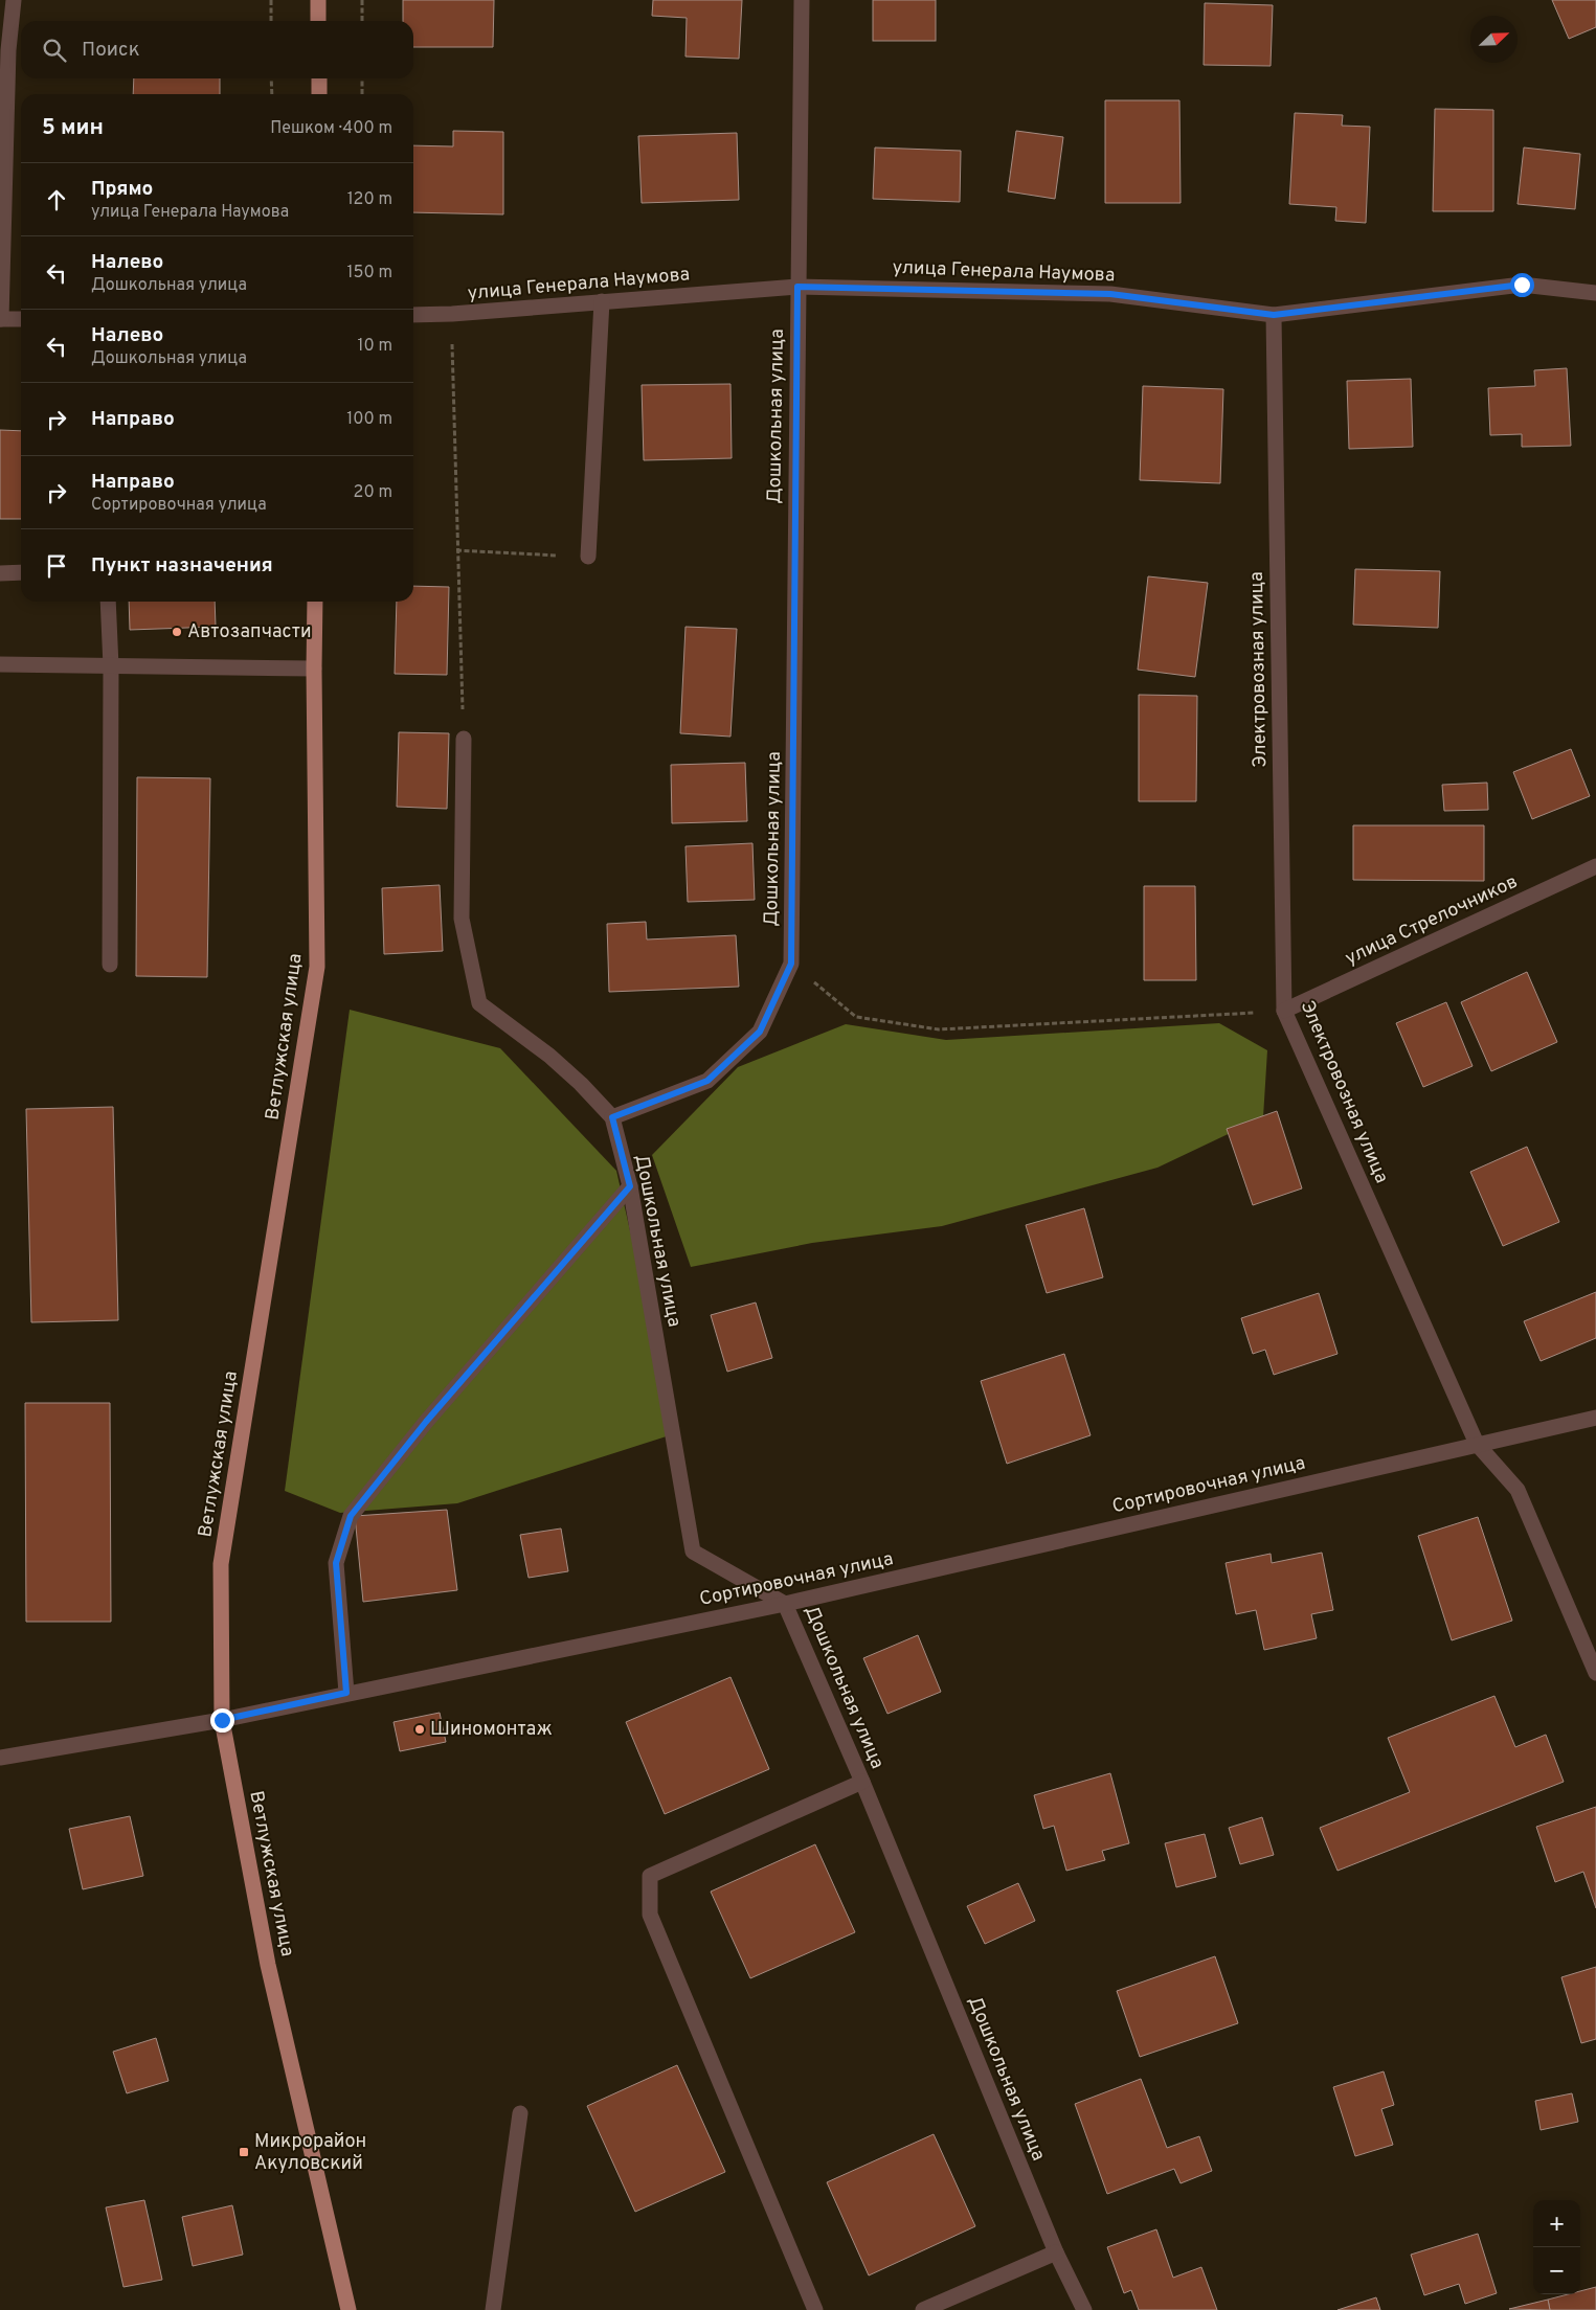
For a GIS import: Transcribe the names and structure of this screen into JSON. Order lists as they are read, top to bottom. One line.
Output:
{"streets":{"main road":["Ветлужская улица"],"street":["улица Генерала Наумова","Дошкольная улица","Электровозная улица","улица Стрелочников","Сортировочная улица"]},"crossings":[["улица Генерала Наумова","Дошкольная улица"],["улица Генерала Наумова","Электровозная улица"],["Дошкольная улица","Сортировочная улица"],["Электровозная улица","улица Стрелочников"],["Электровозная улица","Сортировочная улица"],["Ветлужская улица","Сортировочная улица"]],"places":{"other":["Автозапчасти","Шиномонтаж"],"transit":["Микрорайон Акуловский"]},"north":"top right","page":{"search":"Поиск","heading":["5 мин","Пешком · 400 m"],"list":[["Прямо","улица Генерала Наумова","120 m"],["Налево","Дошкольная улица","150 m"],["Налево","Дошкольная улица","10 m"],["Направо","100 m"],["Направо","Сортировочная улица","20 m"],"Пункт назначения"],"map_buttons":["+","−"]}}
